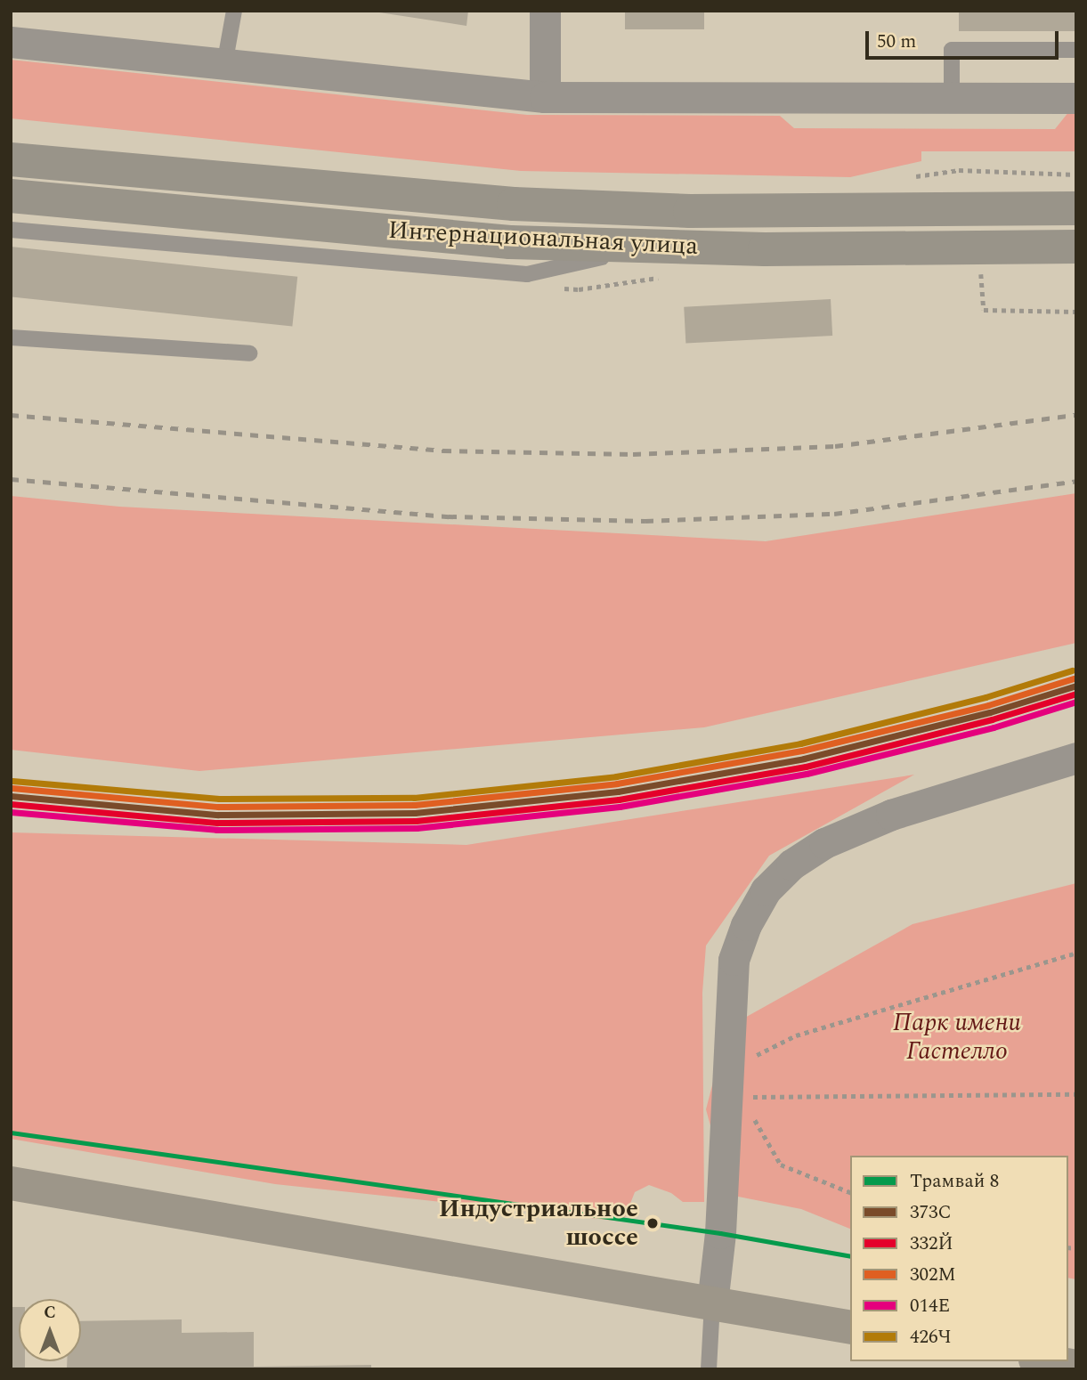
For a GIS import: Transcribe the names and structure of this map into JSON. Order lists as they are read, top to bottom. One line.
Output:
{"streets":{"main road":["Интернациональная улица"]},"parks":["Парк имени Гастелло"],"places":["Индустриальное шоссе"],"lines":["transit line 426Ч","transit line 302М","transit line 373C","transit line 332Й","transit line 014Е","tram line 8"],"legend":["Трамвай 8","373C","332Й","302М","014Е","426Ч"],"scale_bar":"50 m","north":"top"}
